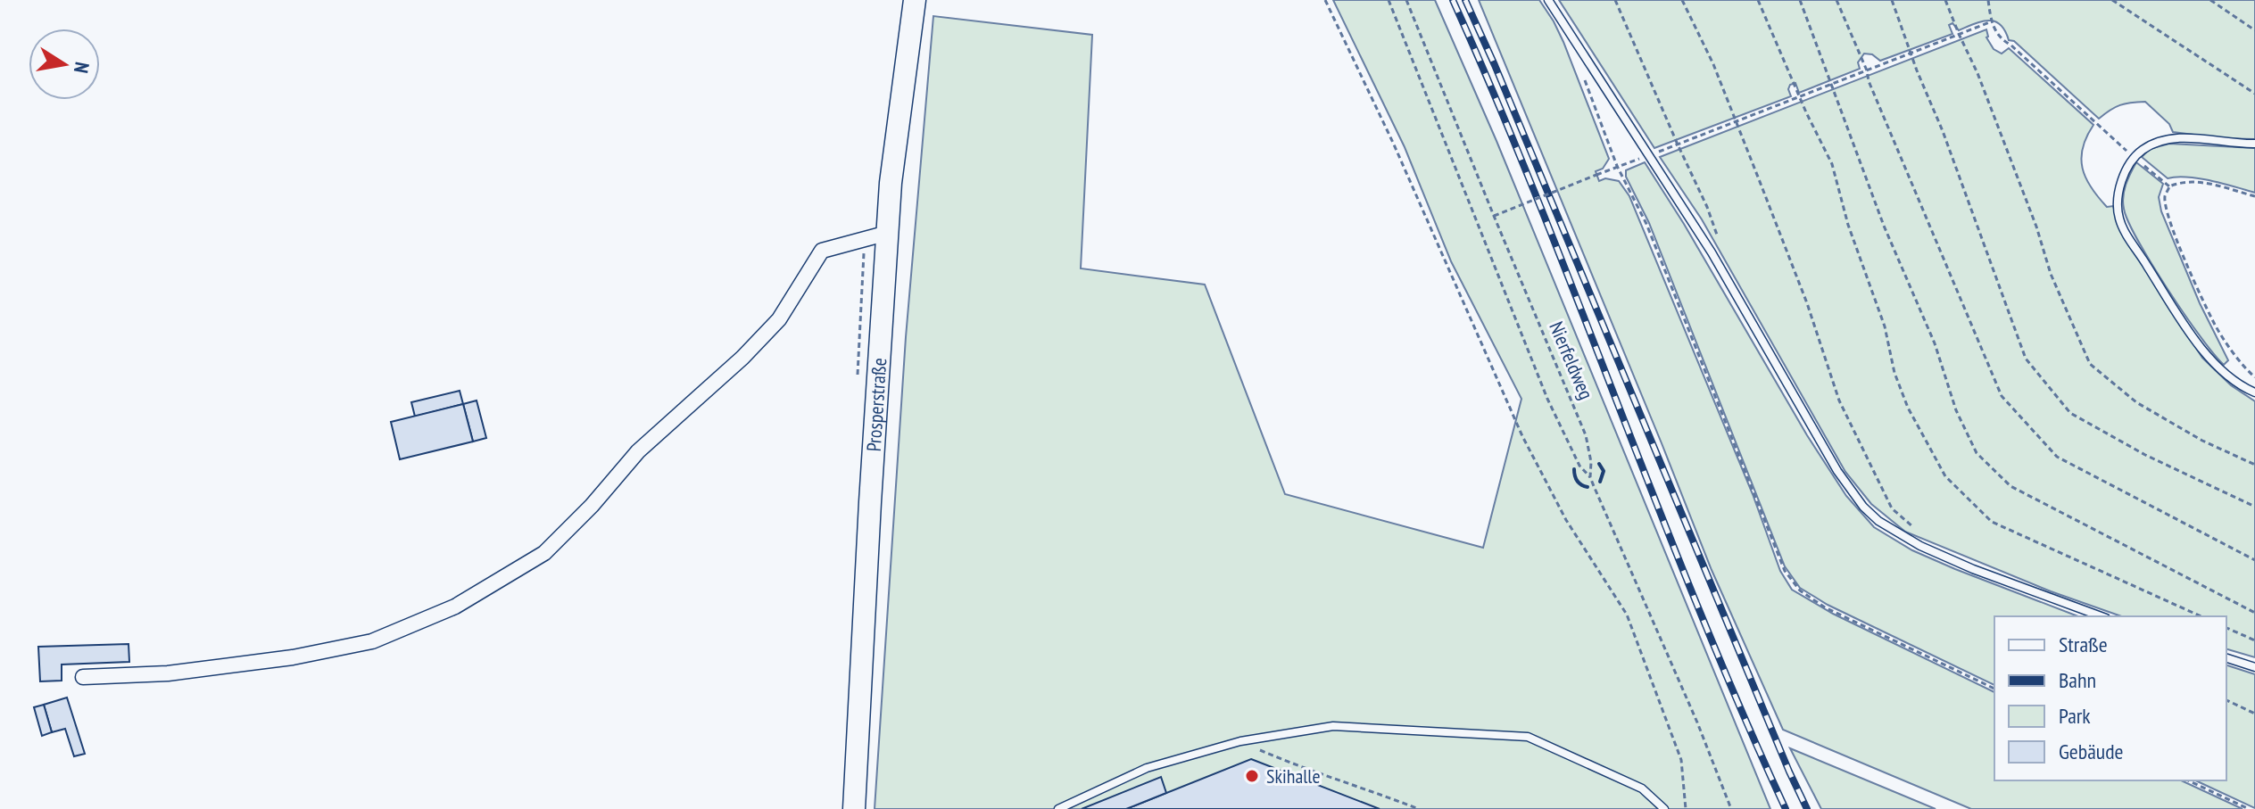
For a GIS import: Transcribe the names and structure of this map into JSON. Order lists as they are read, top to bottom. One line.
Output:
{"streets":{"main road":["Prosperstraße"],"path":["Nierfeldweg"]},"places":["Skihalle"],"legend":["Straße","Bahn","Park","Gebäude"],"north":"right"}
